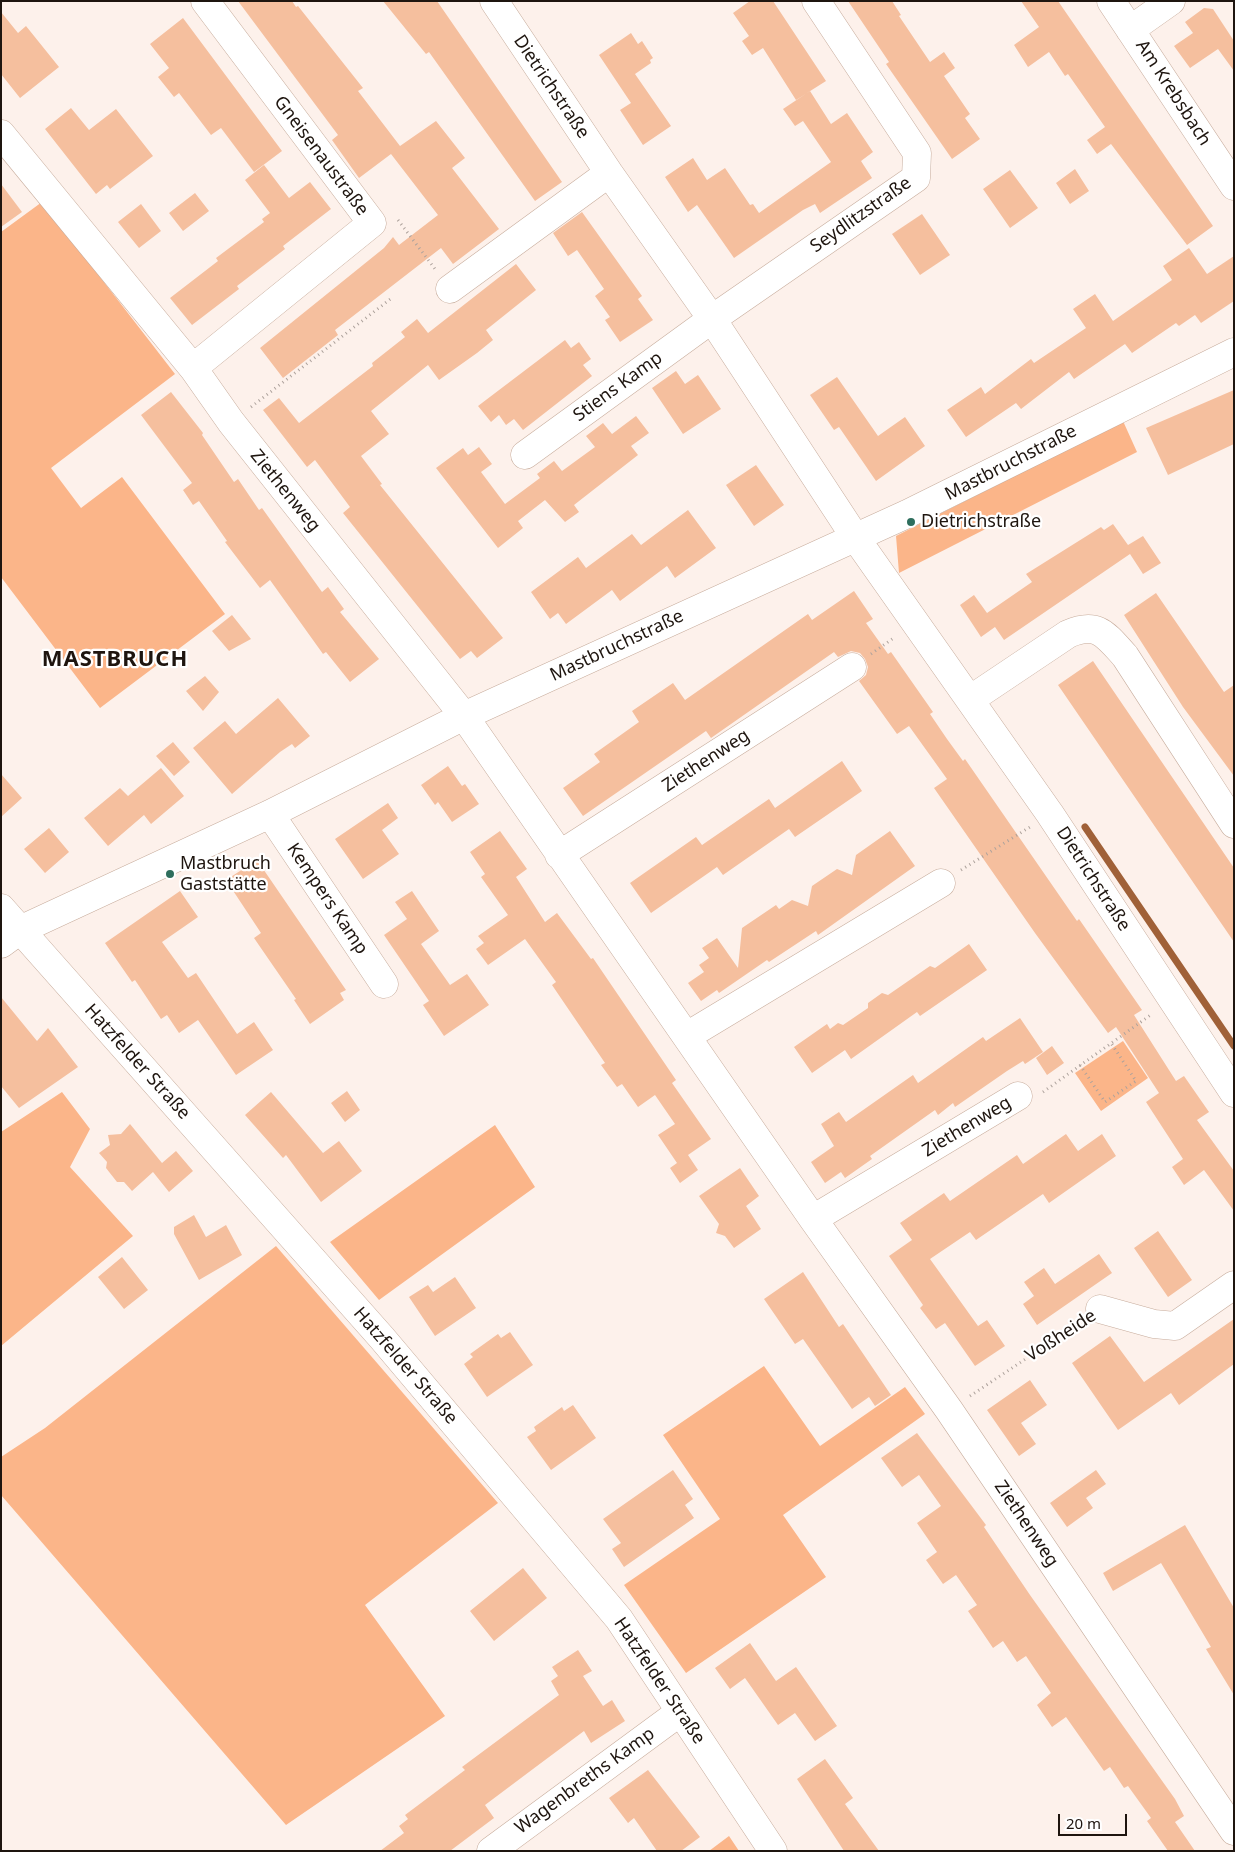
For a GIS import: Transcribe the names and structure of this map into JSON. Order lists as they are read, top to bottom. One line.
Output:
{"streets":{"street":["Dietrichstraße","Am Krebsbach","Gneisenaustraße","Seydlitzstraße","Stiens Kamp","Mastbruchstraße","Ziethenweg","Kempers Kamp","Hatzfelder Straße","Voßheide","Wagenbreths Kamp"]},"crossings":[["Dietrichstraße","Seydlitzstraße"],["Dietrichstraße","Stiens Kamp"],["Dietrichstraße","Mastbruchstraße"],["Gneisenaustraße","Ziethenweg"],["Seydlitzstraße","Stiens Kamp"],["Mastbruchstraße","Ziethenweg"],["Mastbruchstraße","Kempers Kamp"],["Mastbruchstraße","Hatzfelder Straße"],["Ziethenweg","Voßheide"],["Hatzfelder Straße","Wagenbreths Kamp"]],"districts":["MASTBRUCH"],"places":["Dietrichstraße","Mastbruch Gaststätte"],"scale_bar":"20 m"}
